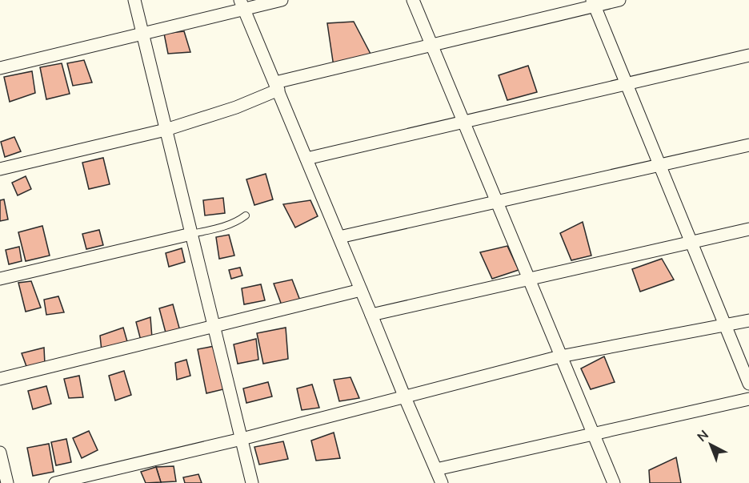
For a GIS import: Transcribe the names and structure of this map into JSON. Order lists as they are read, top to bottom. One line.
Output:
{"north":"top left"}
